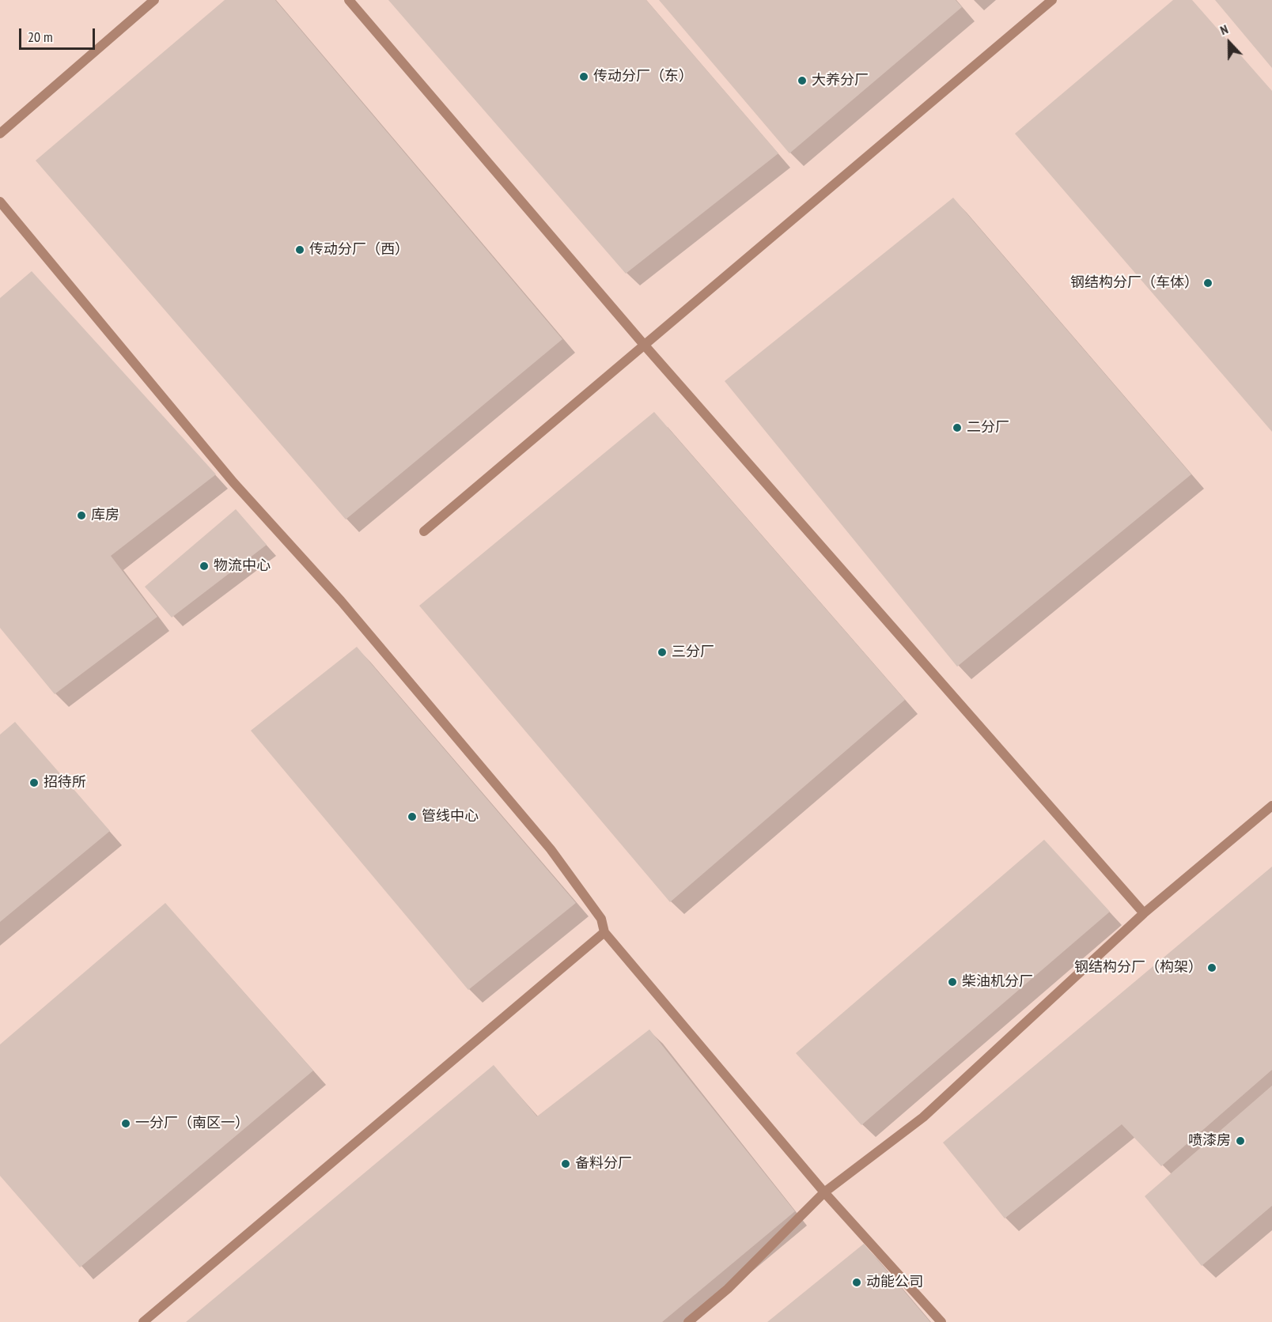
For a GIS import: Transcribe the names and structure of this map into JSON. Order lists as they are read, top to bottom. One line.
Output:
{"places":["传动分厂（东）","大养分厂","传动分厂（西）","钢结构分厂（车体）","二分厂","库房","物流中心","三分厂","招待所","管线中心","钢结构分厂（构架）","柴油机分厂","一分厂（南区一）","喷漆房","备料分厂","动能公司"],"scale_bar":"20 m","north":"top"}
